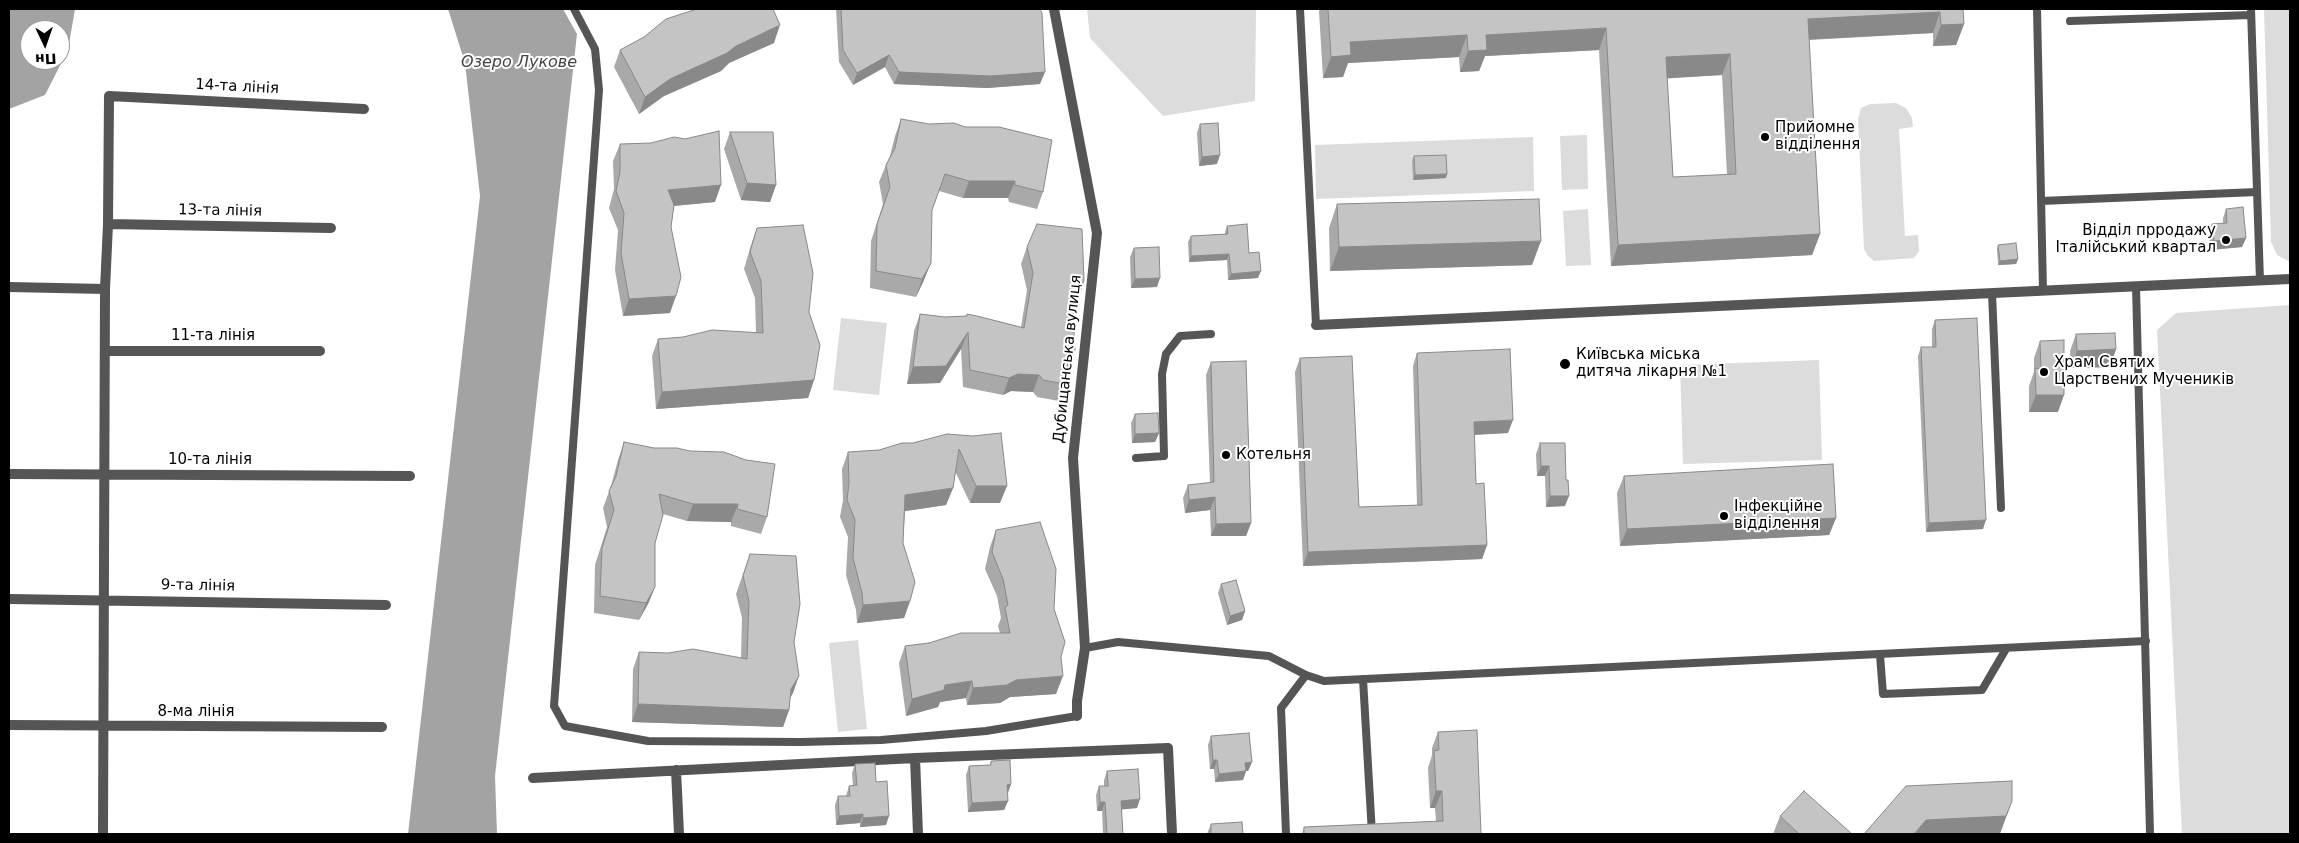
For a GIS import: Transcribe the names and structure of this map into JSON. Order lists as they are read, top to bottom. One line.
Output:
{"streets":{"street":["14-та лінія","13-та лінія","11-та лінія","Дубищанська вулиця","10-та лінія","9-та лінія","8-ма лінія"]},"crossings":[["14-та лінія","13-та лінія"]],"water":["Озеро Лукове"],"places":["Прийомне відділення","Відділ прродажу Італійський квартал","Київська міська дитяча лікарня №1","Храм Святих Царствених Мучеників","Котельня","Інфекційне відділення"],"north":"bottom"}
